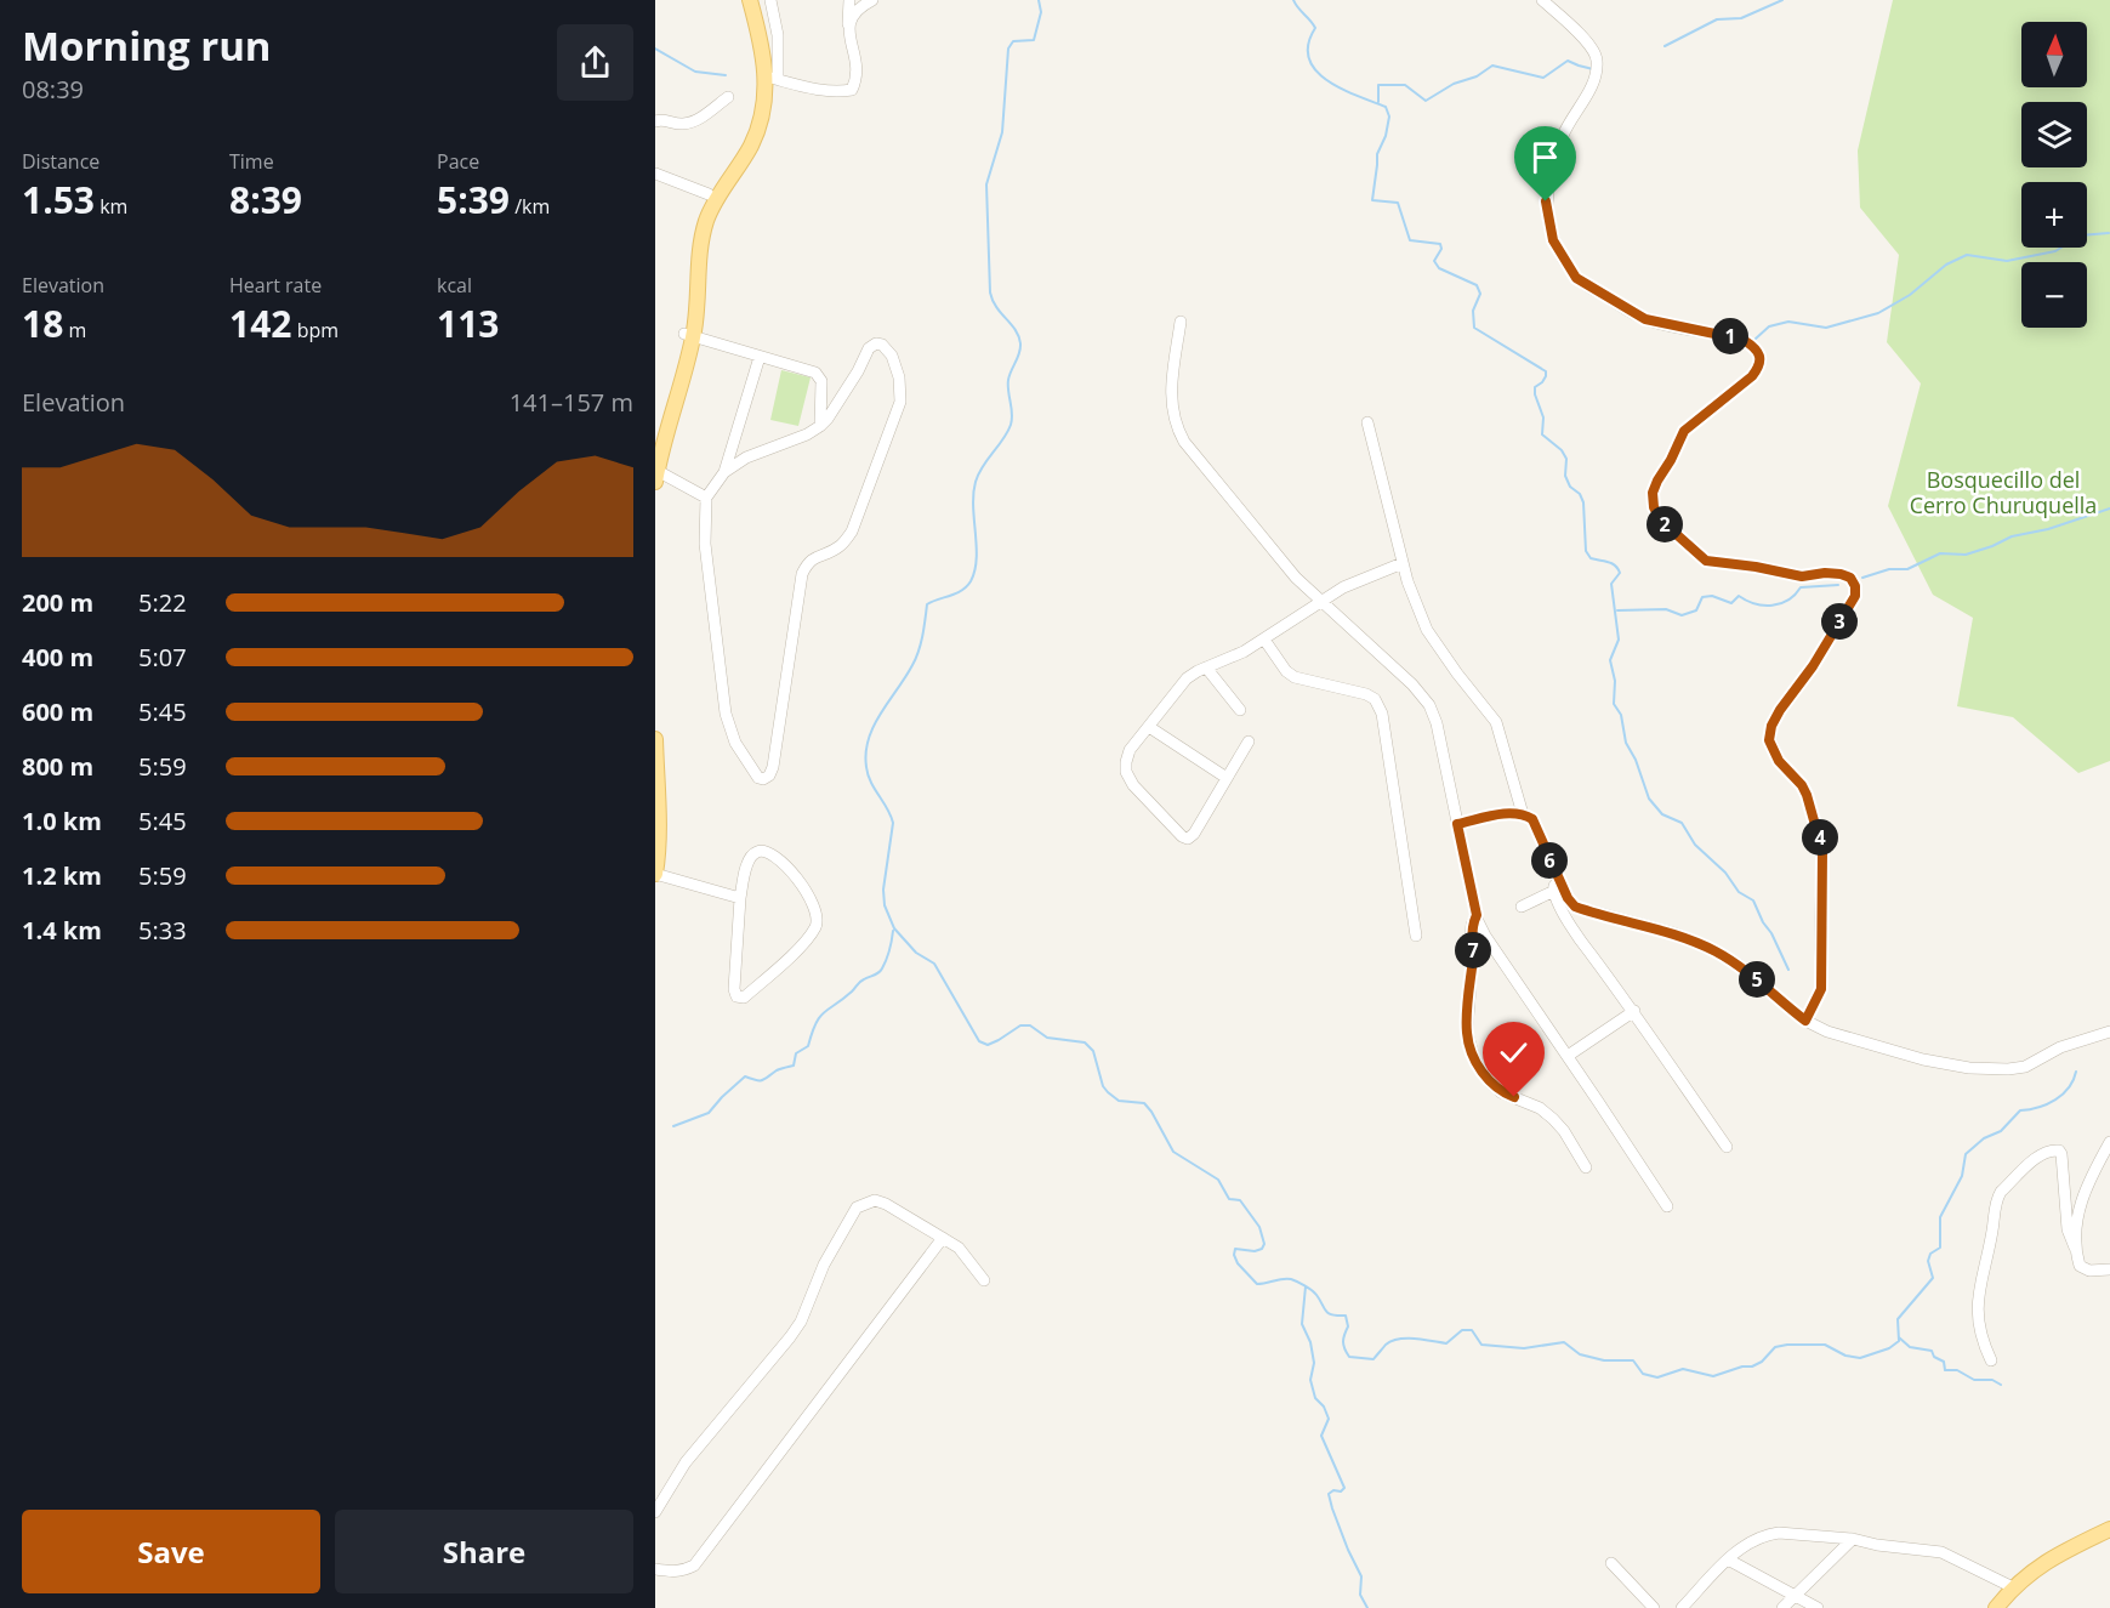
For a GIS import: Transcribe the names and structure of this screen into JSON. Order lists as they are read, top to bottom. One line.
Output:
{"parks":["Bosquecillo del Cerro Churuquella"],"north":"top","page":{"heading":["Morning run","08:39"],"map_buttons":["+","−"],"stats":[["Distance","1.53 km"],["Time","8:39"],["Pace","5:39 /km"],["Elevation","18 m"],["Heart rate","142 bpm"],["kcal","113"]],"pins":["1","2","3","4","6","7","5"],"chart":["Elevation","141–157 m"],"list":[{"name":"200 m","note":"5:22"},{"name":"400 m","note":"5:07"},{"name":"600 m","note":"5:45"},{"name":"800 m","note":"5:59"},{"name":"1.0 km","note":"5:45"},{"name":"1.2 km","note":"5:59"},{"name":"1.4 km","note":"5:33"}],"buttons":["Save","Share"]}}
